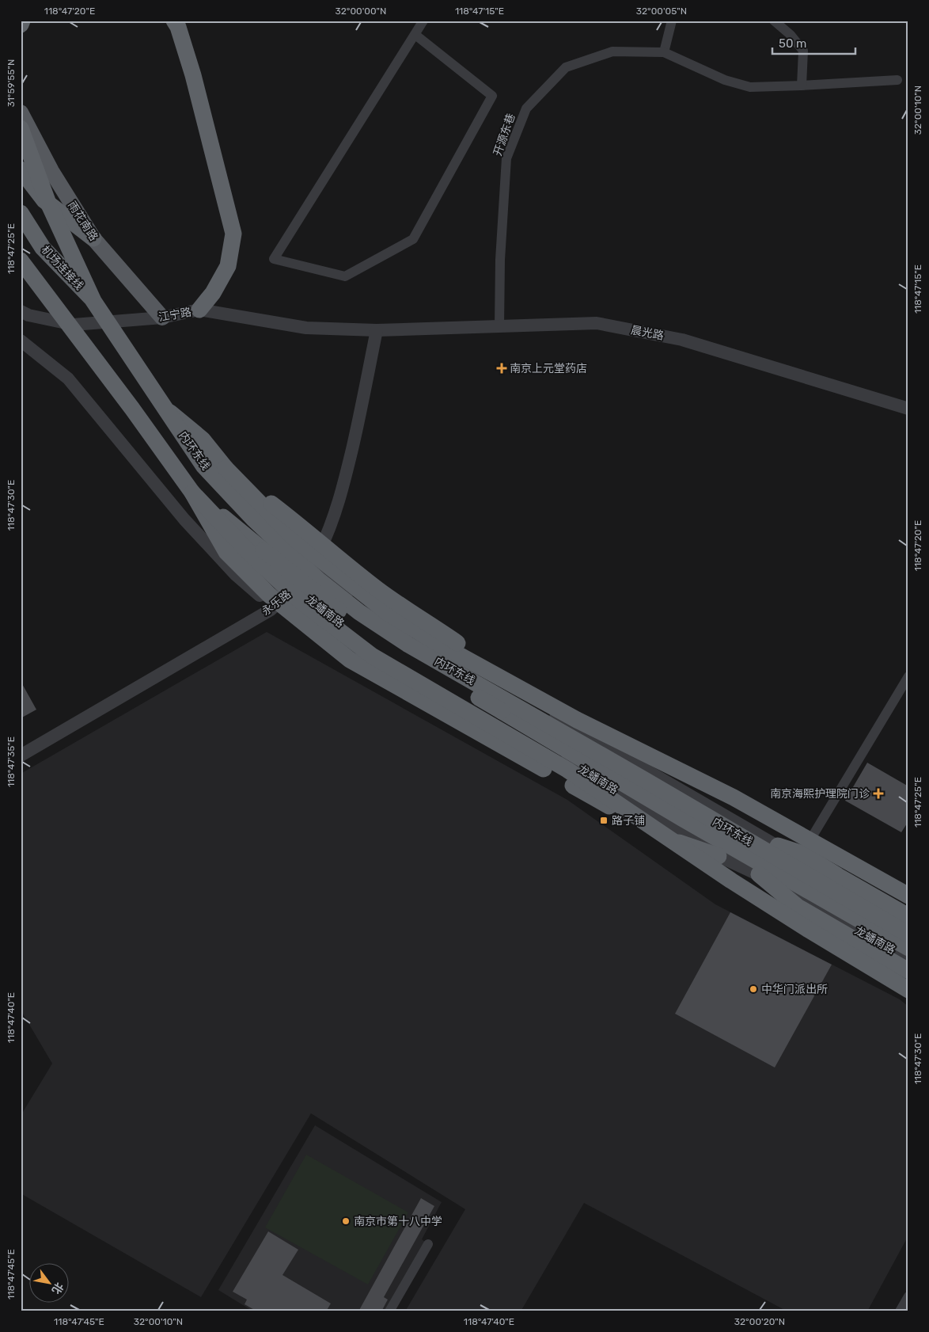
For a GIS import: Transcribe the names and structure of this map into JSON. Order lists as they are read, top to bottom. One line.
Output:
{"streets":{"highway":["机场连接线","内环东线"],"main road":["雨花南路"],"street":["开源东巷","江宁路","晨光路","永乐路","龙蟠南路"]},"crossings":[["开源东巷","晨光路"],["雨花南路","江宁路"],["机场连接线","内环东线"],["江宁路","晨光路"],["江宁路","永乐路"],["晨光路","永乐路"],["永乐路","龙蟠南路"]],"places":{"health":["南京上元堂药店","南京海熙护理院门诊"],"transit":["路子铺"],"other":["中华门派出所","南京市第十八中学"]},"scale_bar":"50 m","north":"bottom right","coordinates":["118°47'20\"E","32°00'00\"N","118°47'15\"E","32°00'05\"N","31°59'55\"N","32°00'10\"N","118°47'25\"E","118°47'30\"E","118°47'35\"E","118°47'40\"E","118°47'45\"E","32°00'20\"N"]}
